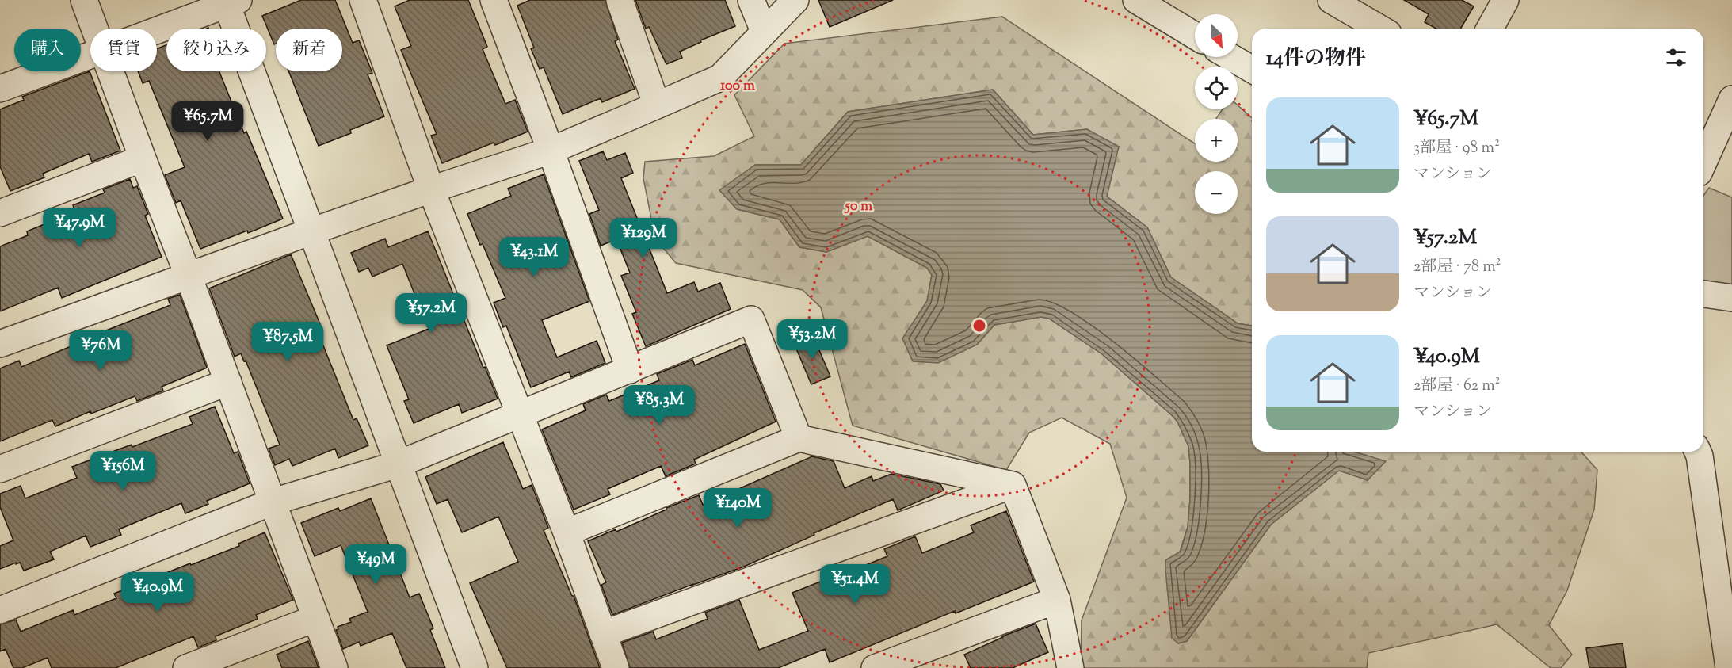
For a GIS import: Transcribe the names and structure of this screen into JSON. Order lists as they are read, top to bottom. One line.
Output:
{"north":"bottom right","page":{"map_buttons":["+","−"],"chip":["購入","賃貸","絞り込み","新着"],"heading":"14件の物件","list":[{"name":"¥65.7M","note":"3部屋 · 98 m² · マンション"},{"name":"¥57.2M","note":"2部屋 · 78 m² · マンション"},{"name":"¥40.9M","note":"2部屋 · 62 m² · マンション"}],"price":["¥65.7M","¥47.9M","¥129M","¥43.1M","¥57.2M","¥53.2M","¥87.5M","¥76M","¥85.3M","¥156M","¥140M","¥49M","¥51.4M","¥40.9M"]},"rings":["100 m","50 m"]}
